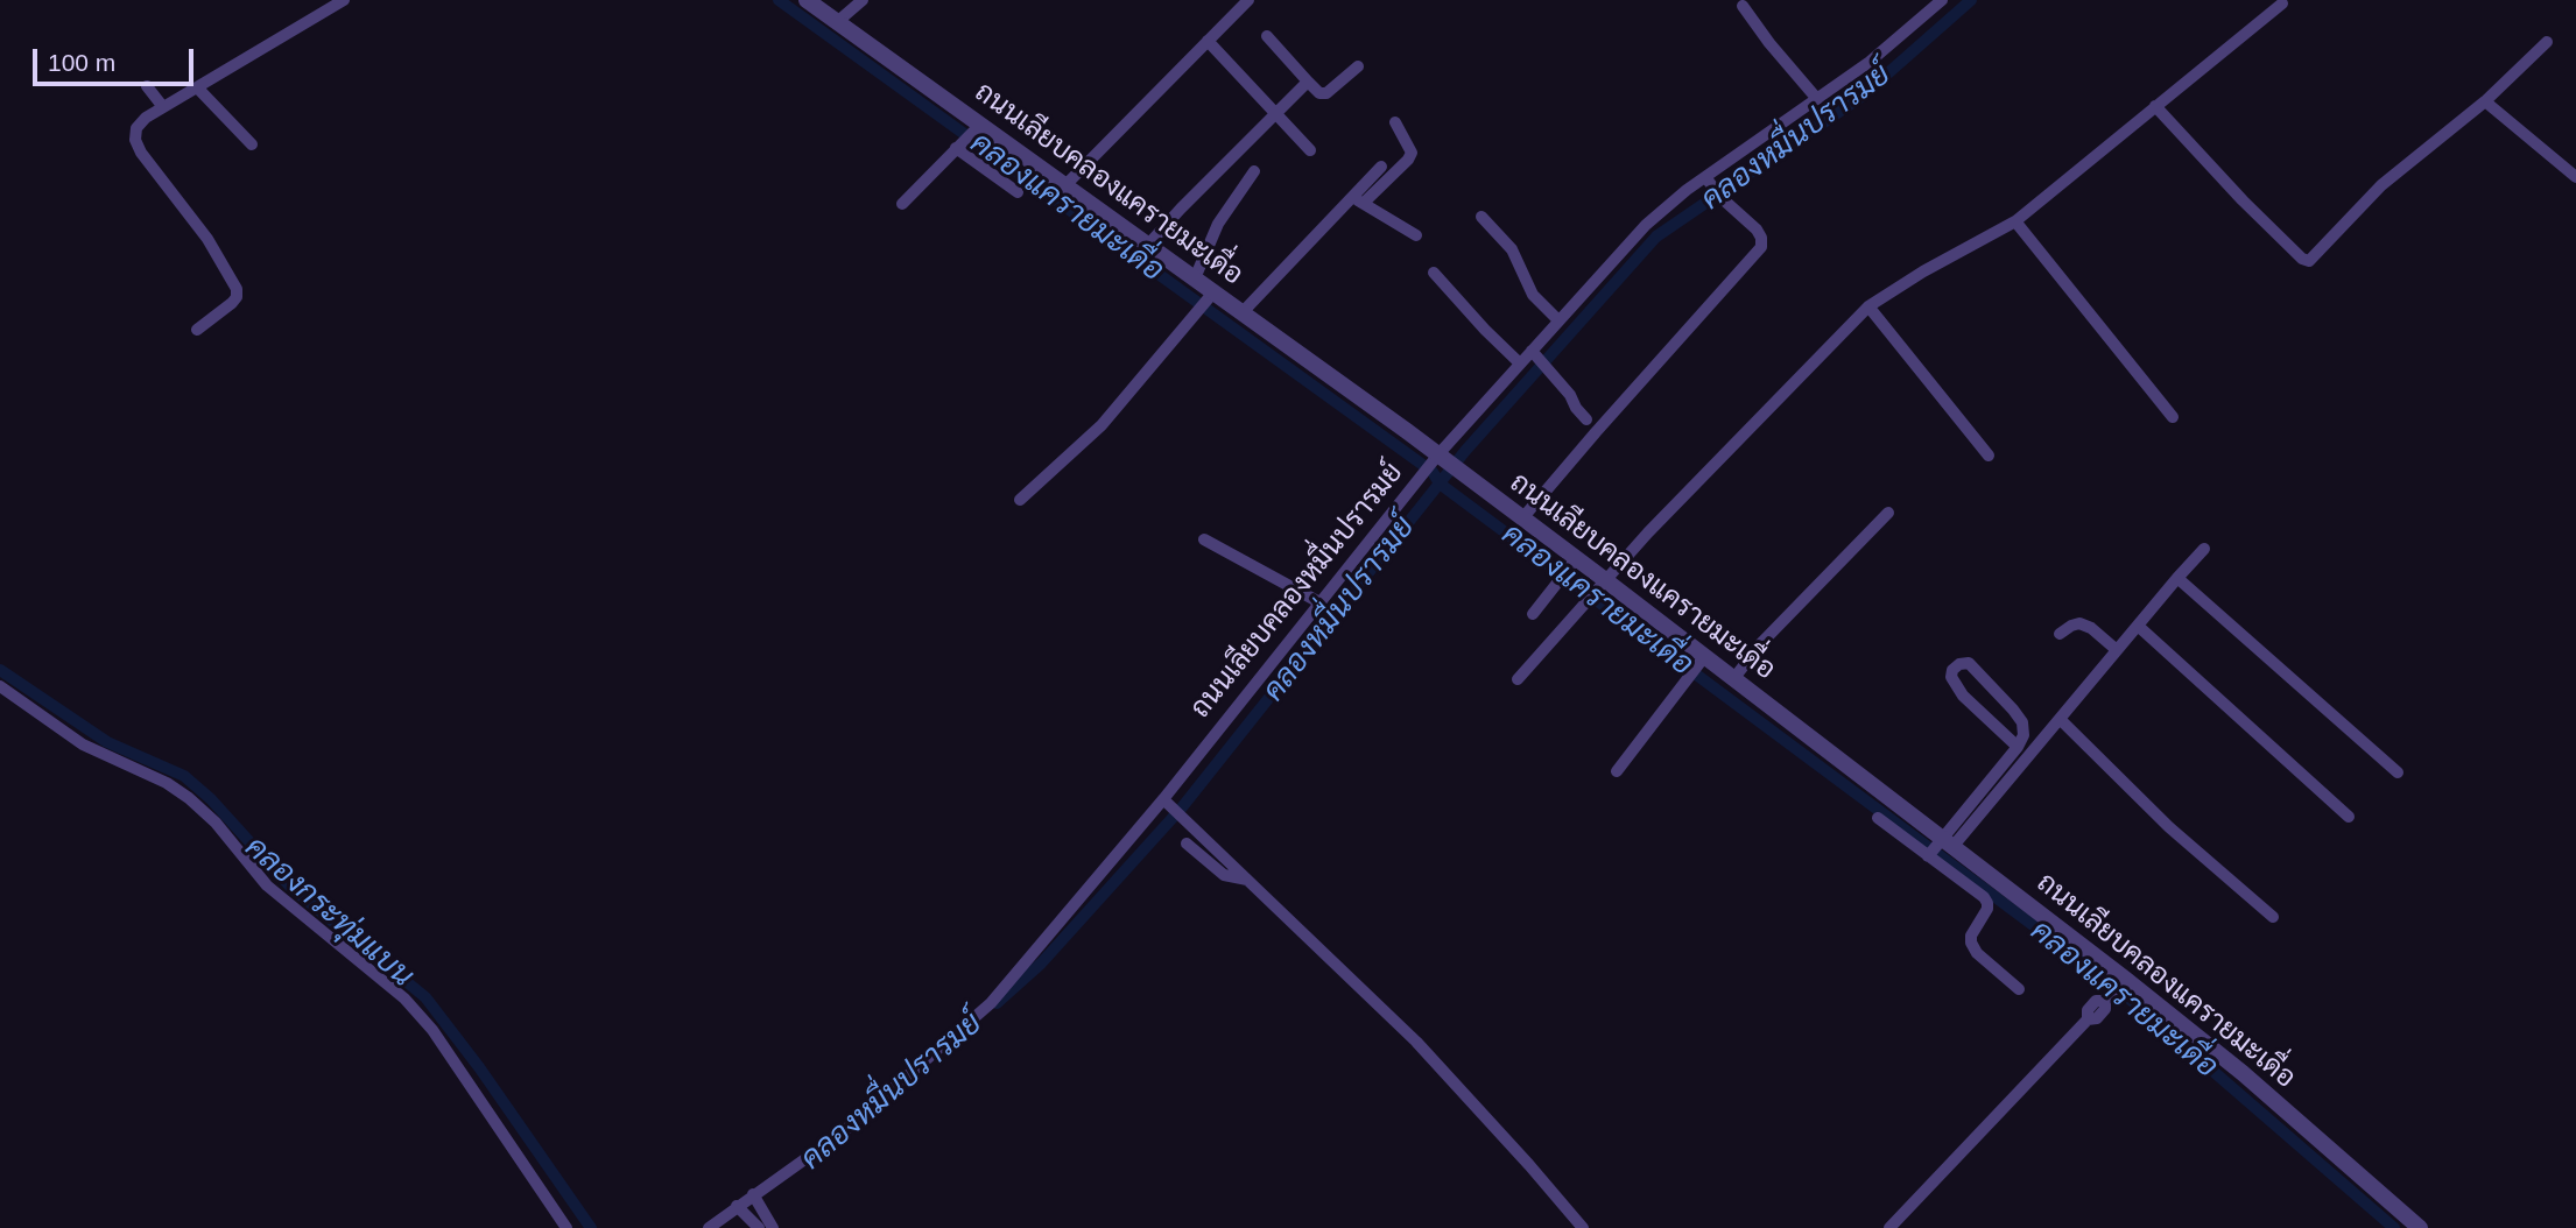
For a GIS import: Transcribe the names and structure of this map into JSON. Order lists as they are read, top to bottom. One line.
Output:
{"streets":{"street":["ถนนเลียบคลองแครายมะเดื่อ","ถนนเลียบคลองหมื่นปรารมย์"]},"crossings":[["ถนนเลียบคลองแครายมะเดื่อ","ถนนเลียบคลองหมื่นปรารมย์"]],"water":["คลองหมื่นปรารมย์","คลองแครายมะเดื่อ","คลองกระทุ่มแบน"],"scale_bar":"100 m"}
